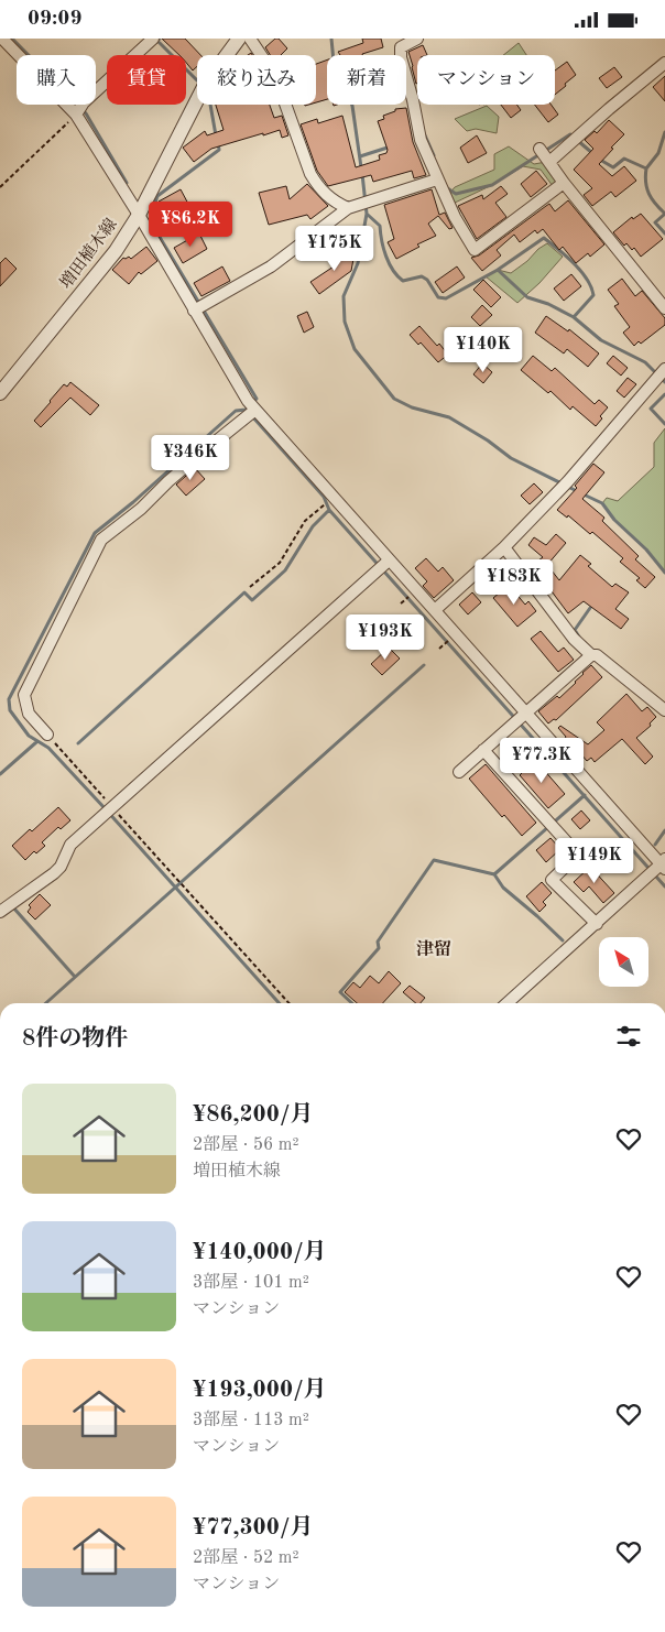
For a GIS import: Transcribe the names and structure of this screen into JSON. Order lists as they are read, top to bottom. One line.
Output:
{"streets":{"street":["増田植木線"]},"districts":["津留"],"north":"top left","page":{"status":"09:09","chip":["購入","賃貸","絞り込み","新着","マンション"],"price":["¥86.2K","¥175K","¥140K","¥346K","¥183K","¥193K","¥77.3K","¥149K"],"heading":"8件の物件","list":[{"name":"¥86,200/月","note":"2部屋 · 56 m² · 増田植木線"},{"name":"¥140,000/月","note":"3部屋 · 101 m² · マンション"},{"name":"¥193,000/月","note":"3部屋 · 113 m² · マンション"},{"name":"¥77,300/月","note":"2部屋 · 52 m² · マンション"}]}}
